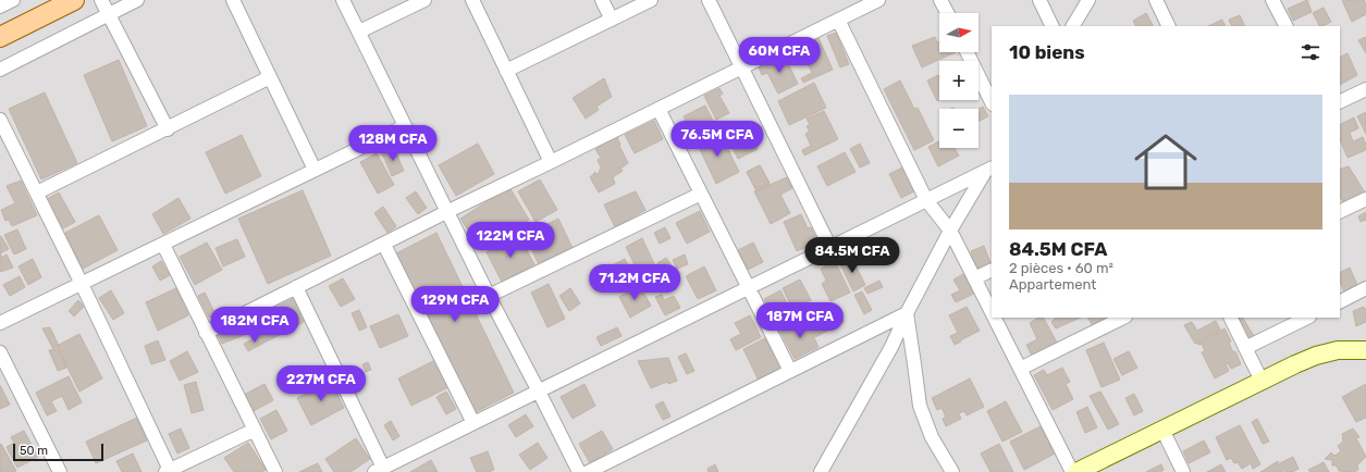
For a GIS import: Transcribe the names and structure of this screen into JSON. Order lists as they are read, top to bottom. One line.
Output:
{"scale_bar":"50 m","north":"right","page":{"map_buttons":["+","−"],"heading":"10 biens","price":["60M CFA","76.5M CFA","128M CFA","122M CFA","84.5M CFA","71.2M CFA","129M CFA","187M CFA","182M CFA","227M CFA"],"list":[{"name":"84.5M CFA","note":"2 pièces · 60 m² · Appartement"}],"scale":"50 m"}}
